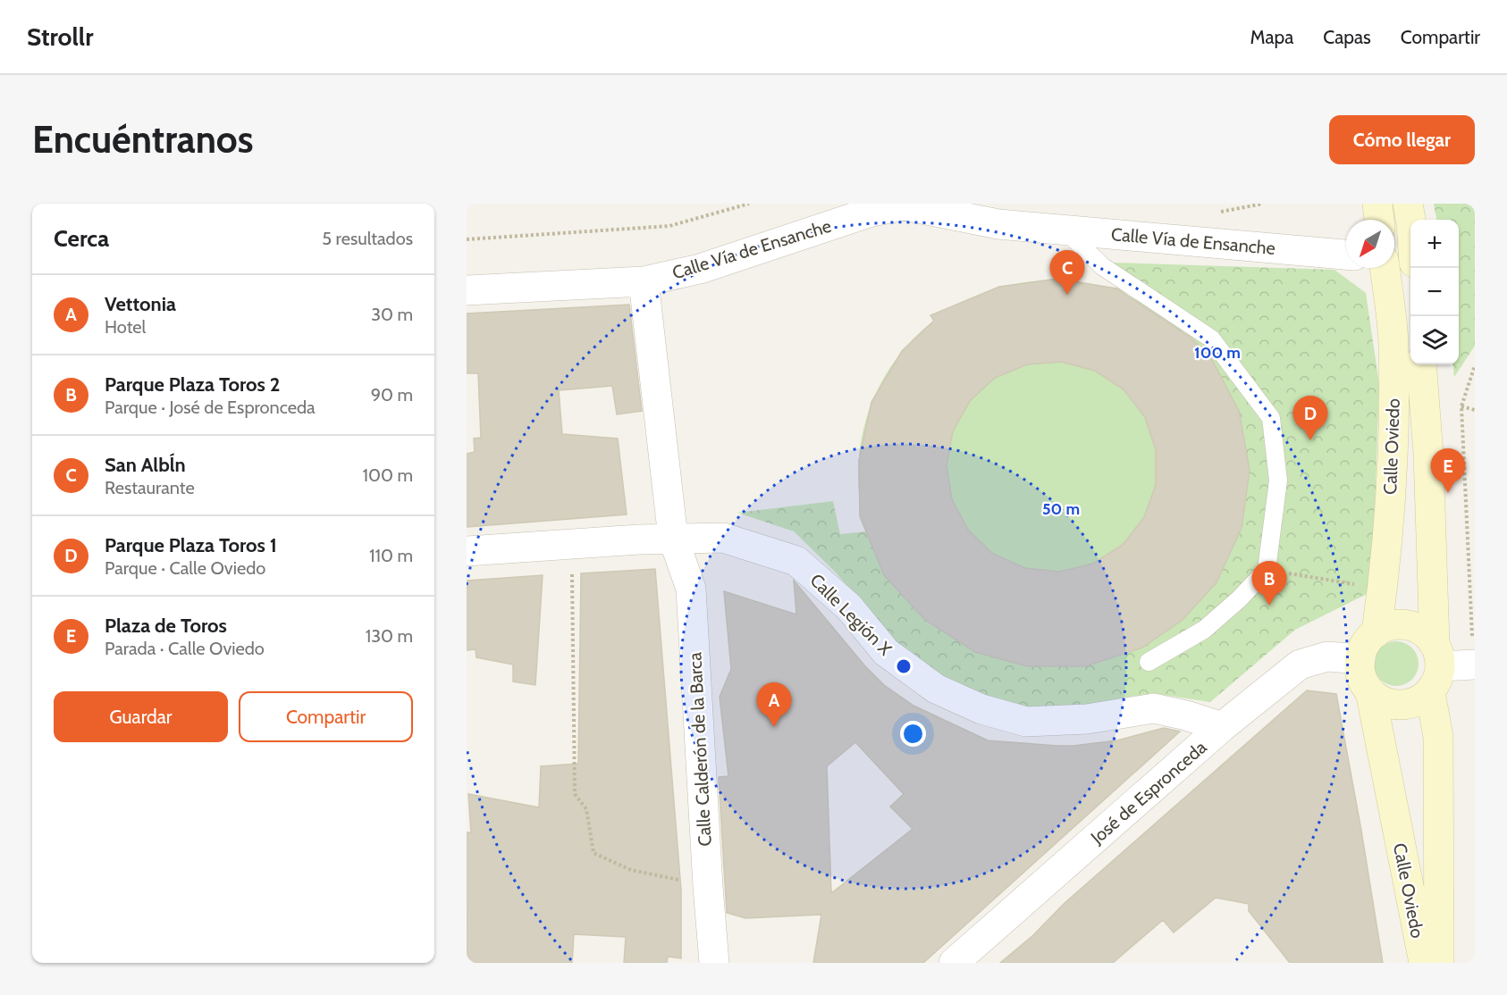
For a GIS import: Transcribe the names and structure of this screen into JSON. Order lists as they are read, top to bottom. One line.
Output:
{"streets":{"main road":["Calle Oviedo"],"street":["Calle Vía de Ensanche","Calle Legión X","Calle Calderón de la Barca","José de Espronceda"]},"crossings":[["Calle Vía de Ensanche","Calle Calderón de la Barca"],["Calle Oviedo","José de Espronceda"],["Calle Legión X","Calle Calderón de la Barca"],["Calle Legión X","José de Espronceda"]],"north":"bottom left","page":{"header":"Strollr","nav":["Mapa","Capas","Compartir"],"buttons":["Cómo llegar",["Guardar","Compartir"]],"title":"Encuéntranos","heading":["Cerca","5 resultados"],"map_buttons":["+","−"],"pins":["C","D","E","B","A"],"list":[{"mark":"A","name":"Vettonia","note":"Hotel","value":"30 m"},{"mark":"B","name":"Parque Plaza Toros 2","note":"Parque · José de Espronceda","value":"90 m"},{"mark":"C","name":"San Albĺn","note":"Restaurante","value":"100 m"},{"mark":"D","name":"Parque Plaza Toros 1","note":"Parque · Calle Oviedo","value":"110 m"},{"mark":"E","name":"Plaza de Toros","note":"Parada · Calle Oviedo","value":"130 m"}]},"rings":["100 m","50 m"]}
